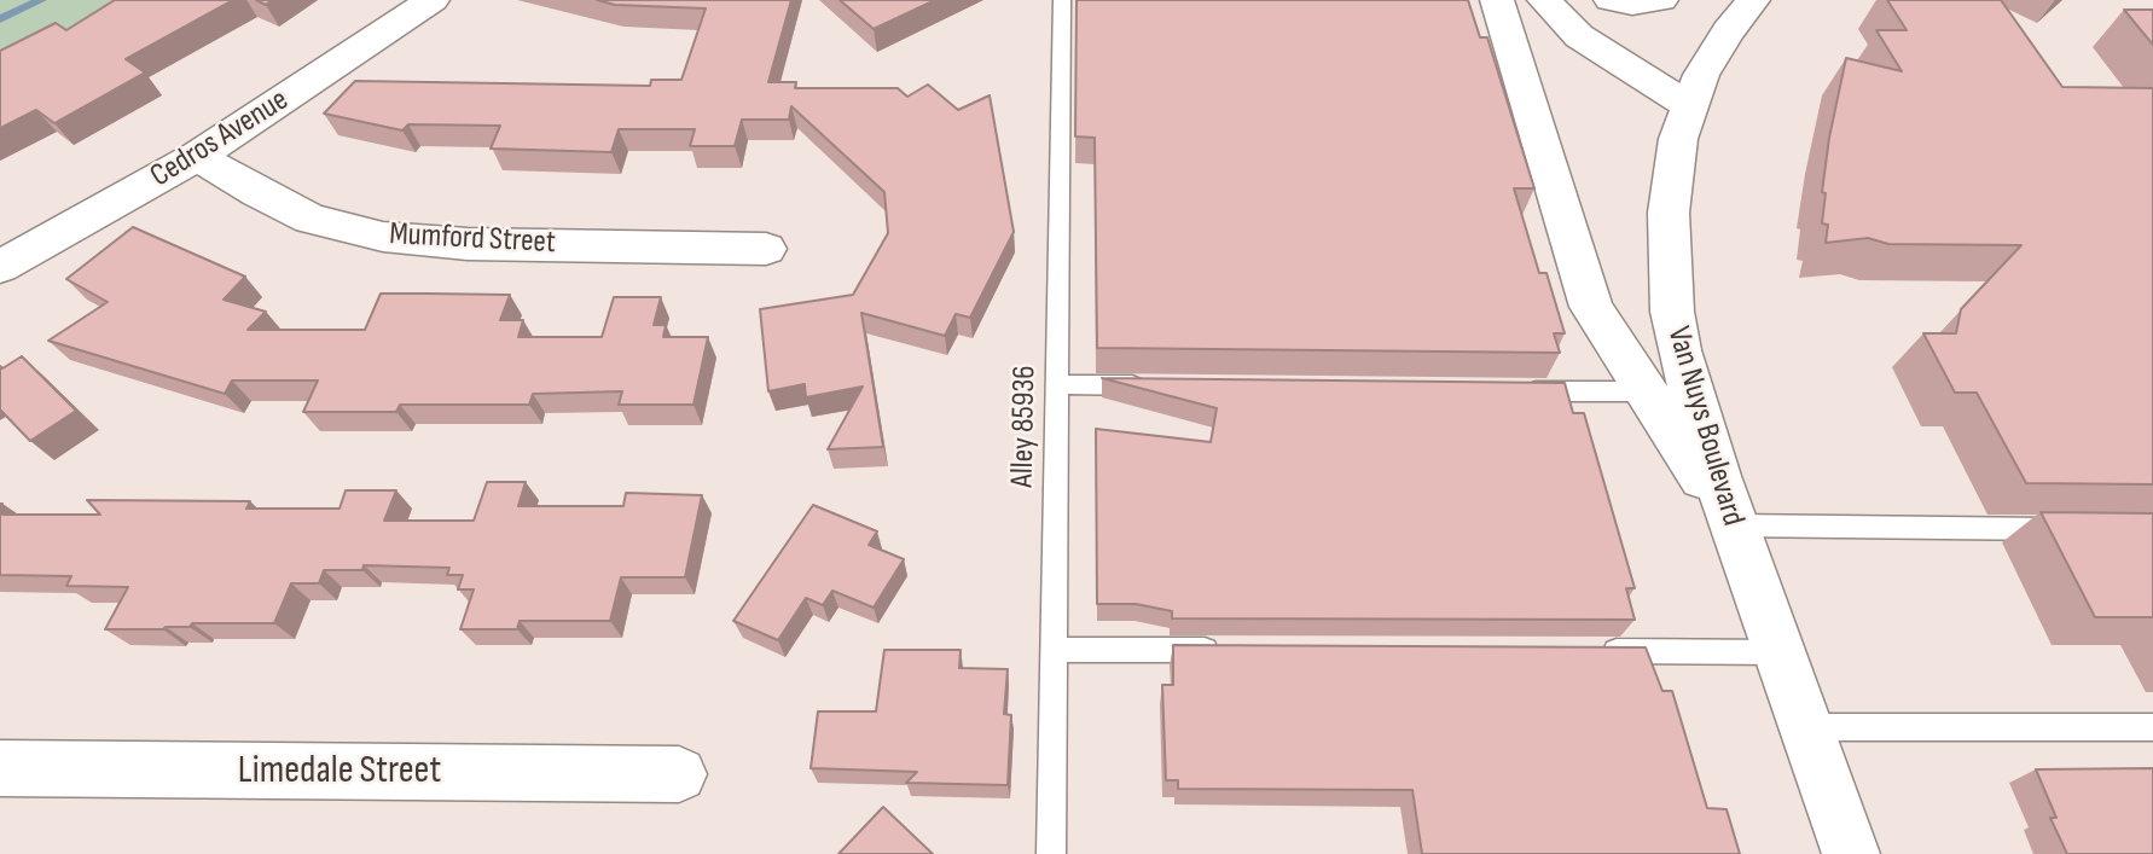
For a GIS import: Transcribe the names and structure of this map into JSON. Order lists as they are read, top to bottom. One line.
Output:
{"streets":{"street":["Cedros Avenue","Mumford Street","Van Nuys Boulevard","Limedale Street"],"lane":["Alley 85936"]},"crossings":[["Cedros Avenue","Mumford Street"]]}
